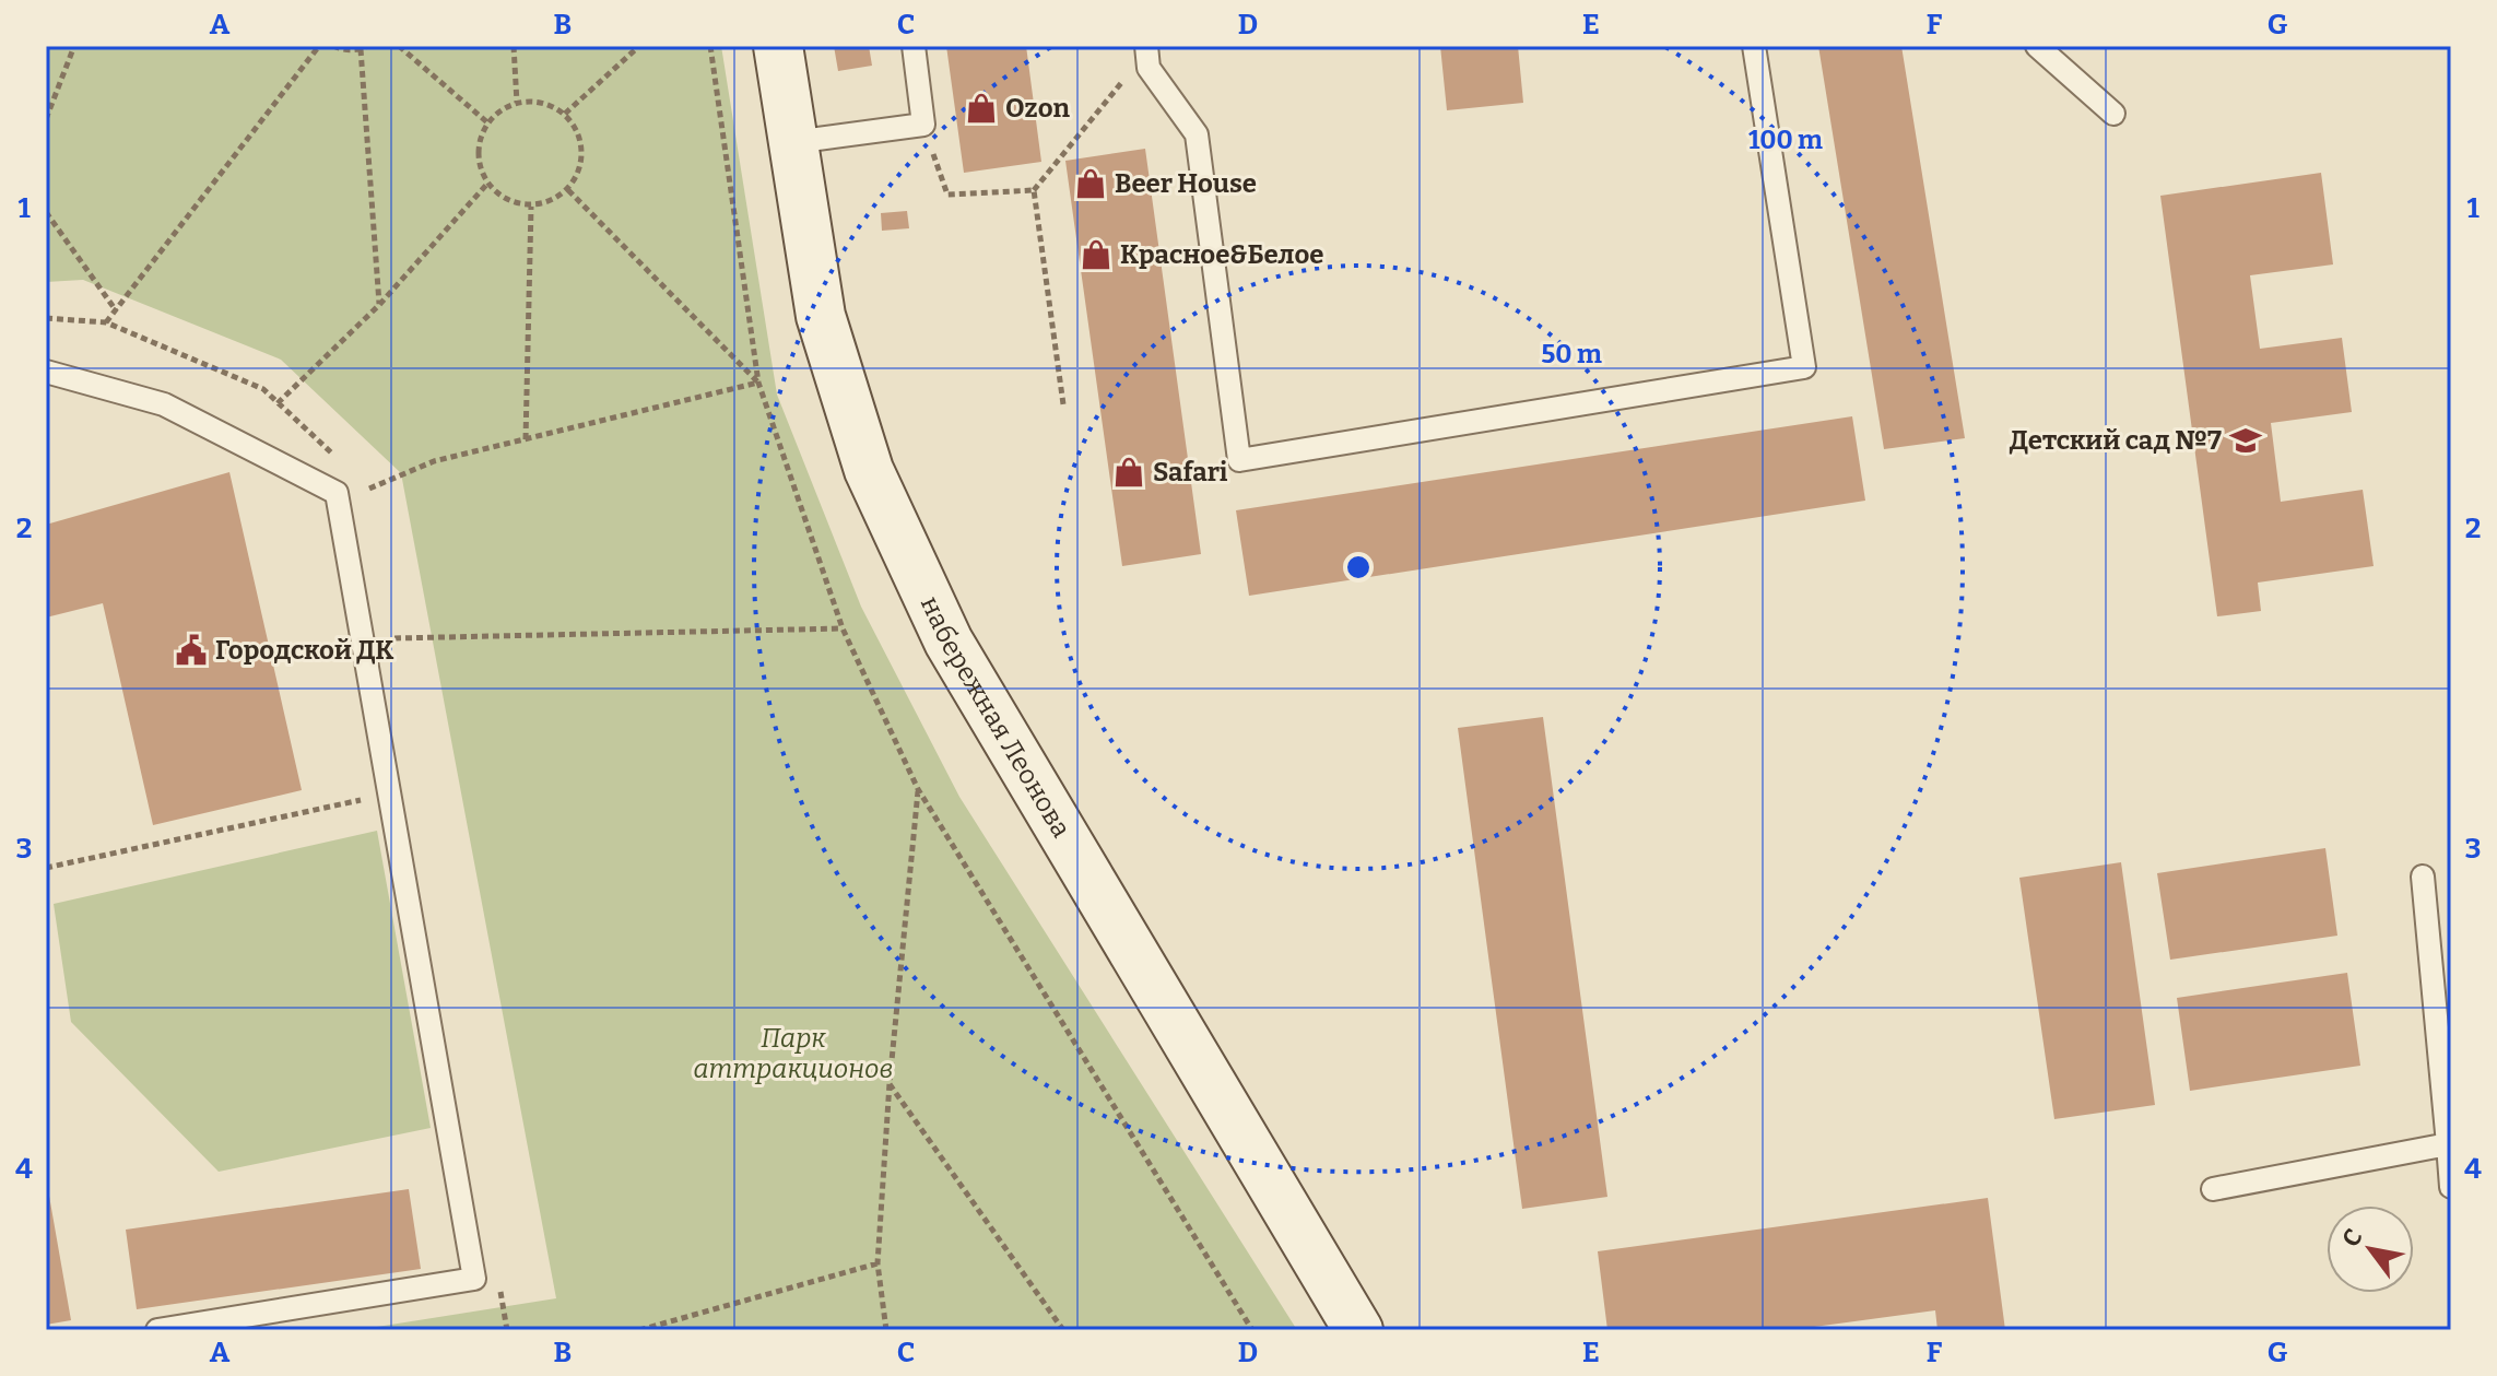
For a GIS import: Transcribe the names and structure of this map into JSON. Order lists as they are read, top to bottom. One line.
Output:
{"streets":{"main road":["набережная Леонова"]},"parks":["Парк аттракционов"],"places":{"shop":["Ozon","Beer House","Красное&Белое","Safari"],"school or university":["Детский сад №7"],"public building":["Городской ДК"]},"north":"top left","grid":{"columns":["A","B","C","D","E","F","G"],"rows":["1","2","3","4"]},"rings":["100 m","50 m"]}
